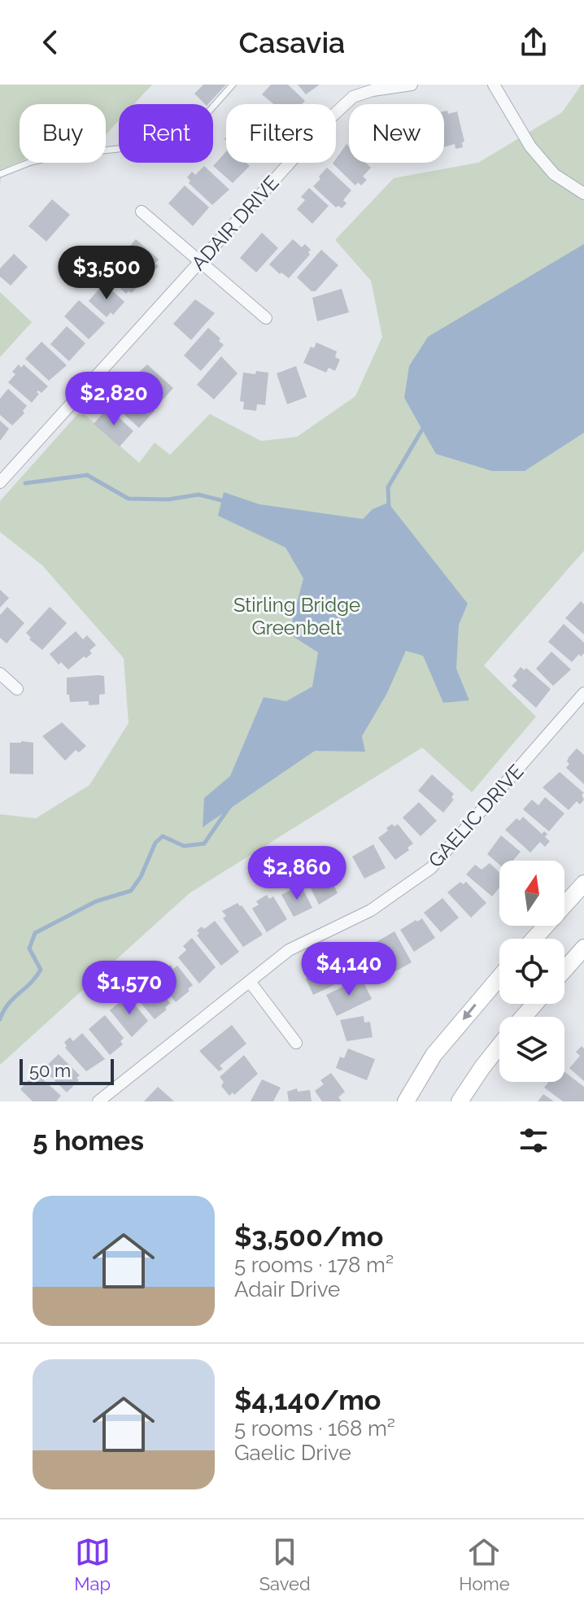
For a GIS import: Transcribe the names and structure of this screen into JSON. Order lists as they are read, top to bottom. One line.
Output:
{"streets":{"street":["ADAIR DRIVE","GAELIC DRIVE"]},"parks":["Stirling Bridge Greenbelt"],"scale_bar":"50 m","north":"top","page":{"header":"Casavia","chip":["Buy","Rent","Filters","New"],"price":["$3,500","$2,820","$2,860","$4,140","$1,570"],"scale":"50 m","heading":"5 homes","list":[{"name":"$3,500/mo","note":"5 rooms · 178 m² · Adair Drive"},{"name":"$4,140/mo","note":"5 rooms · 168 m² · Gaelic Drive"}],"tabs":["Map","Saved","Home"]}}
